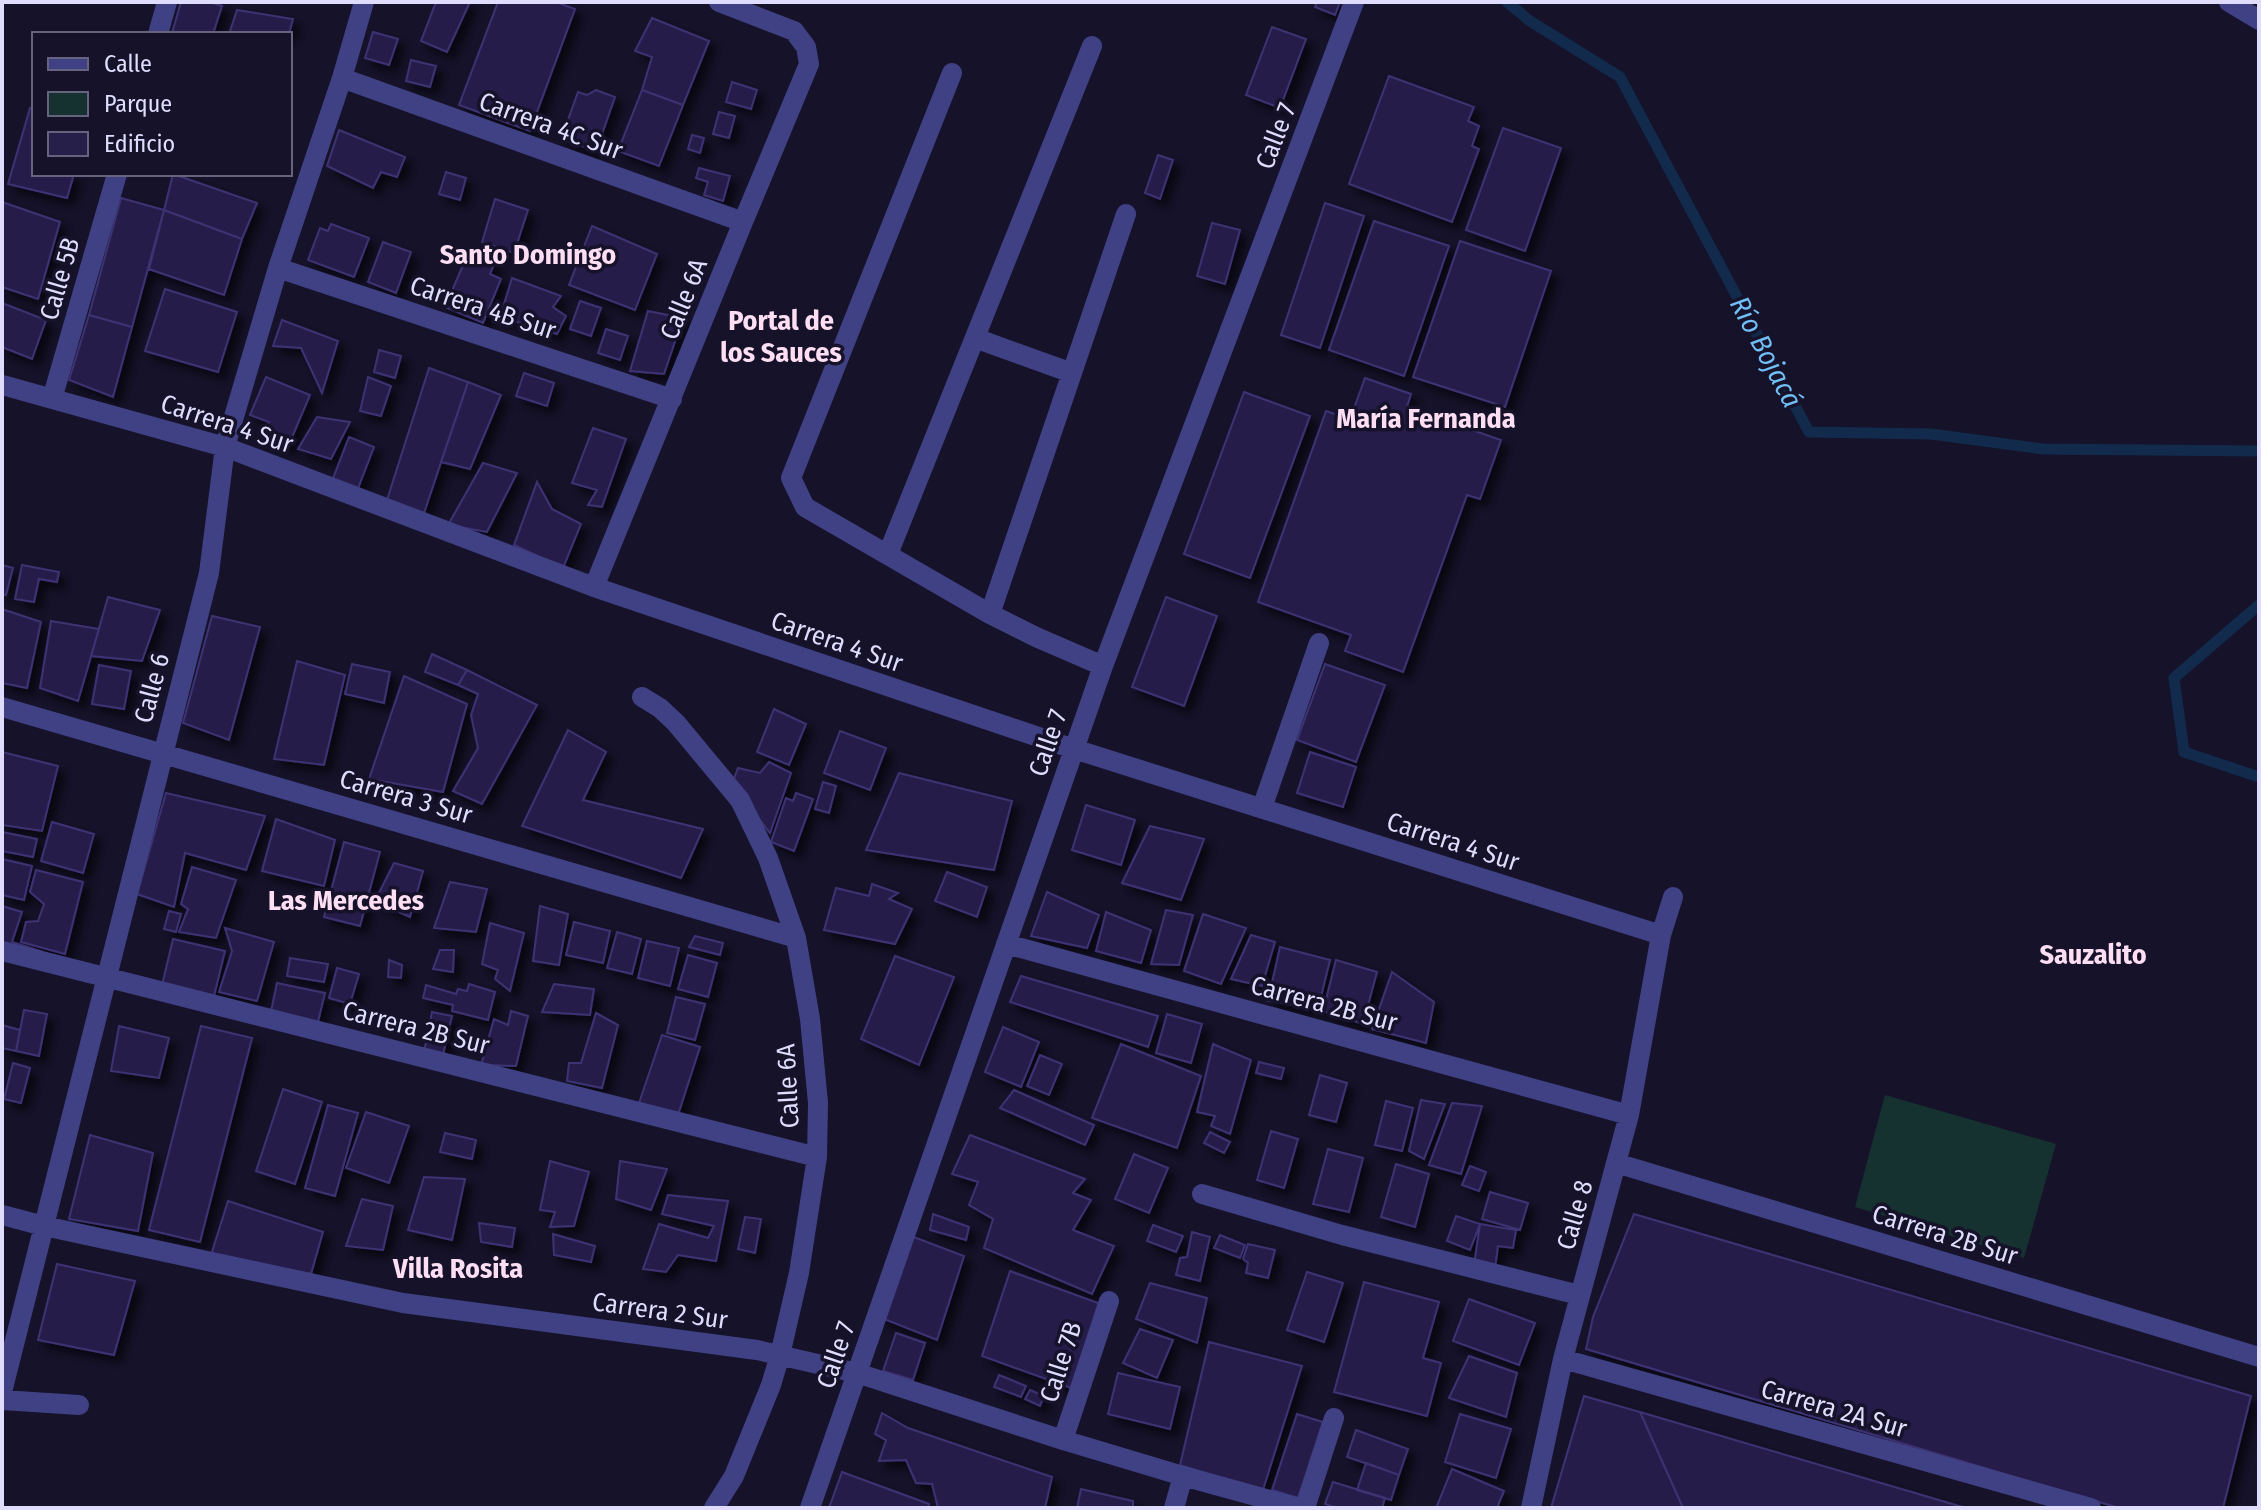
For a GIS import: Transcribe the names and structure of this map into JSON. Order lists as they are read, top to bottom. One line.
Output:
{"streets":{"street":["Carrera 4C Sur","Calle 7","Calle 5B","Calle 6A","Carrera 4B Sur","Carrera 4 Sur","Calle 6","Carrera 3 Sur","Carrera 2B Sur","Calle 8","Carrera 2 Sur","Calle 7B","Carrera 2A Sur"]},"crossings":[["Carrera 4C Sur","Calle 6A"],["Carrera 4C Sur","Calle 6"],["Calle 7","Carrera 4 Sur"],["Calle 7","Carrera 2B Sur"],["Calle 7","Carrera 2 Sur"],["Calle 5B","Carrera 4 Sur"],["Calle 6A","Carrera 4B Sur"],["Calle 6A","Carrera 4 Sur"],["Calle 6A","Carrera 3 Sur"],["Calle 6A","Carrera 2B Sur"],["Calle 6A","Carrera 2 Sur"],["Carrera 4B Sur","Calle 6"],["Carrera 4 Sur","Calle 6"],["Carrera 4 Sur","Calle 8"],["Calle 6","Carrera 3 Sur"],["Calle 6","Carrera 2B Sur"],["Calle 6","Carrera 2 Sur"],["Carrera 2B Sur","Calle 8"],["Calle 8","Carrera 2A Sur"],["Carrera 2 Sur","Calle 7B"]],"districts":["Santo Domingo","Portal de los Sauces","María Fernanda","Las Mercedes","Sauzalito","Villa Rosita"],"water":["Río Bojacá"],"legend":["Calle","Parque","Edificio"]}
